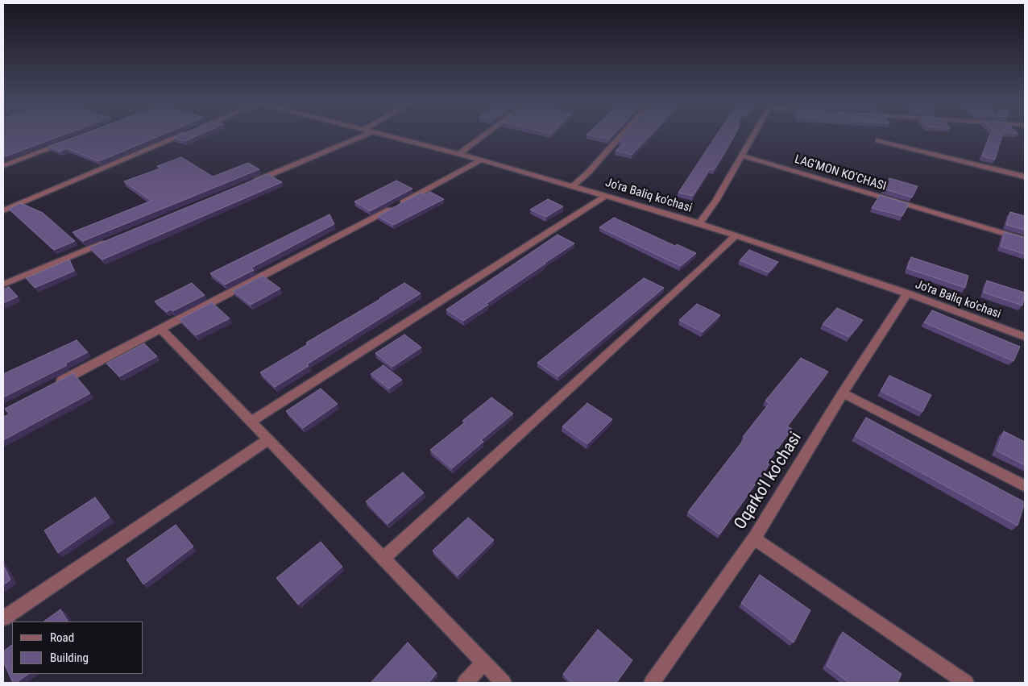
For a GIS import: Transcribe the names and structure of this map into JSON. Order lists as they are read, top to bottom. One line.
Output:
{"streets":{"street":["LAG'MON KO'CHASI","Jo'ra Baliq ko'chasi","Oqarko'l ko'chasi"]},"crossings":[["Jo'ra Baliq ko'chasi","Oqarko'l ko'chasi"]],"legend":["Road","Building"]}
